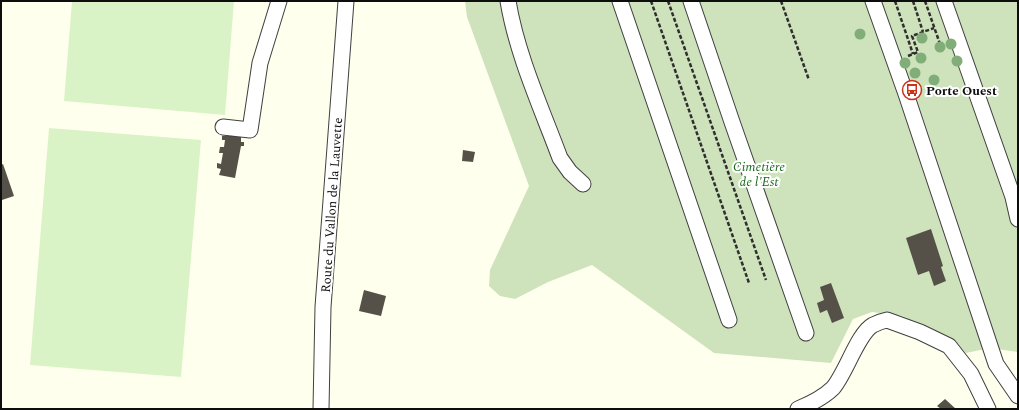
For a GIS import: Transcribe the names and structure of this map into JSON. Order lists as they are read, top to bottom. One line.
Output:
{"streets":{"street":["Route du Vallon de la Lauvette"]},"parks":["Cimetière de l'Est"],"places":{"bus stop":["Porte Ouest"]}}
